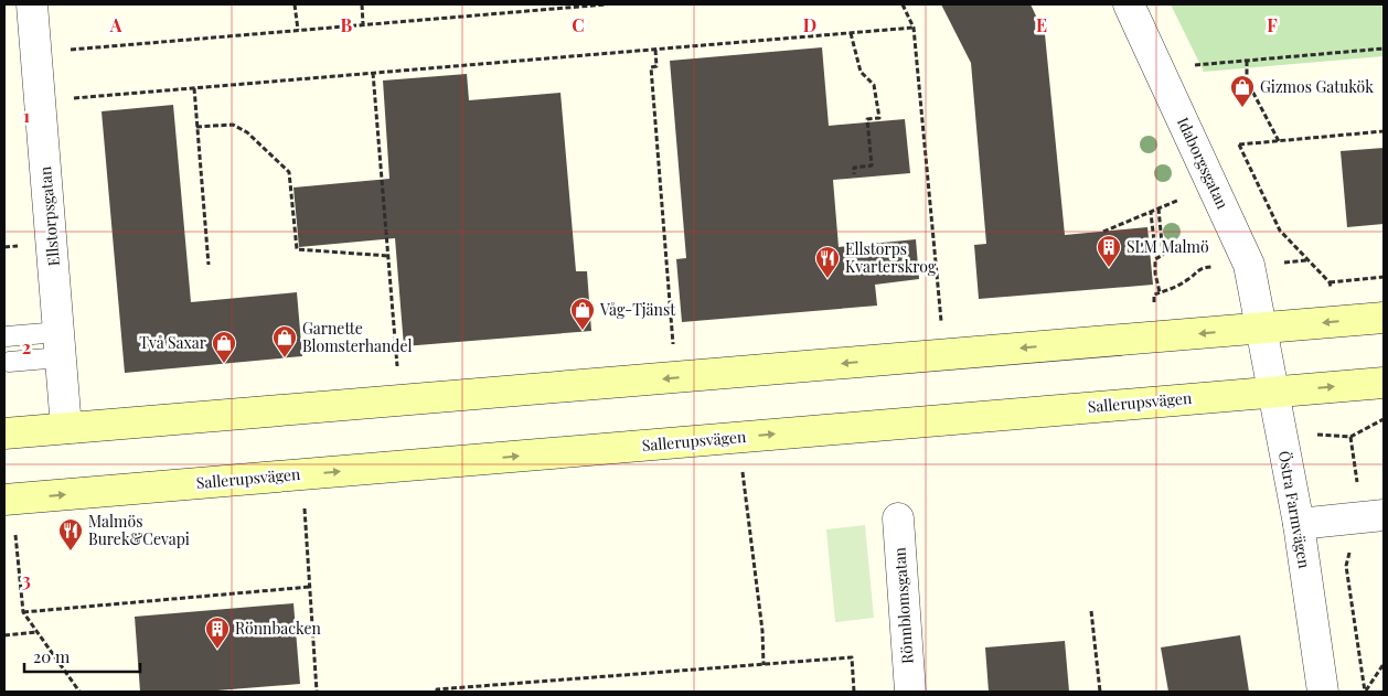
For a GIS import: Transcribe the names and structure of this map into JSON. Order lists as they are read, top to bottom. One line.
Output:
{"streets":{"main road":["Sallerupsvägen"],"street":["Idaborgsgatan","Ellstorpsgatan","Östra Farmvägen","Rönnblomsgatan"]},"crossings":[["Idaborgsgatan","Östra Farmvägen"],["Sallerupsvägen","Östra Farmvägen"]],"places":{"shop":["Gizmos Gatukök","Våg-Tjänst","Garnette Blomsterhandel","Två Saxar"],"building":["SLM Malmö","Rönnbacken"],"restaurant":["Ellstorps Kvarterskrog","Malmös Burek&Cevapi"]},"scale_bar":"20 m","grid":{"columns":["A","B","C","D","E","F"],"rows":["1","2","3"]}}
